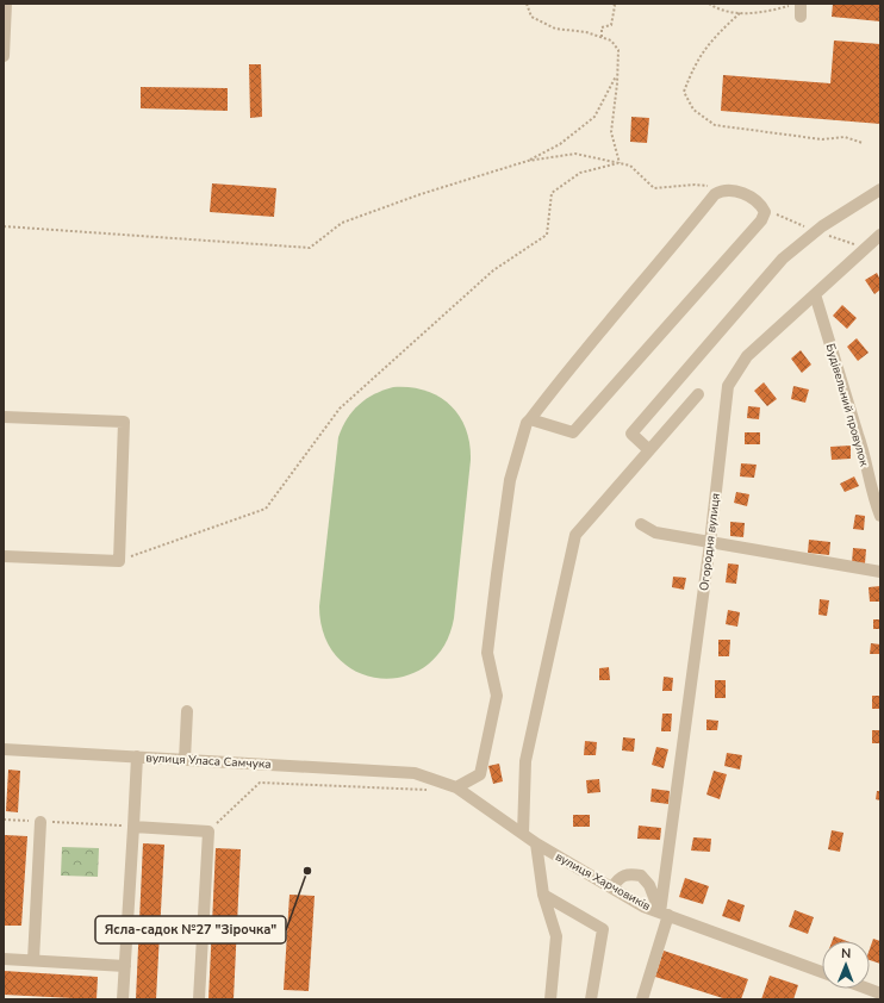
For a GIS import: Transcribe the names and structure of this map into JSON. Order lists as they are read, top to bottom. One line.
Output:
{"streets":{"street":["Будівельний провулок","Огородня вулиця","вулиця Уласа Самчука","вулиця Харчовиків"]},"crossings":[["Будівельний провулок","Огородня вулиця"],["Огородня вулиця","вулиця Харчовиків"],["вулиця Уласа Самчука","вулиця Харчовиків"]],"places":["Ясла-садок №27 \"Зірочка\""],"north":"top"}
